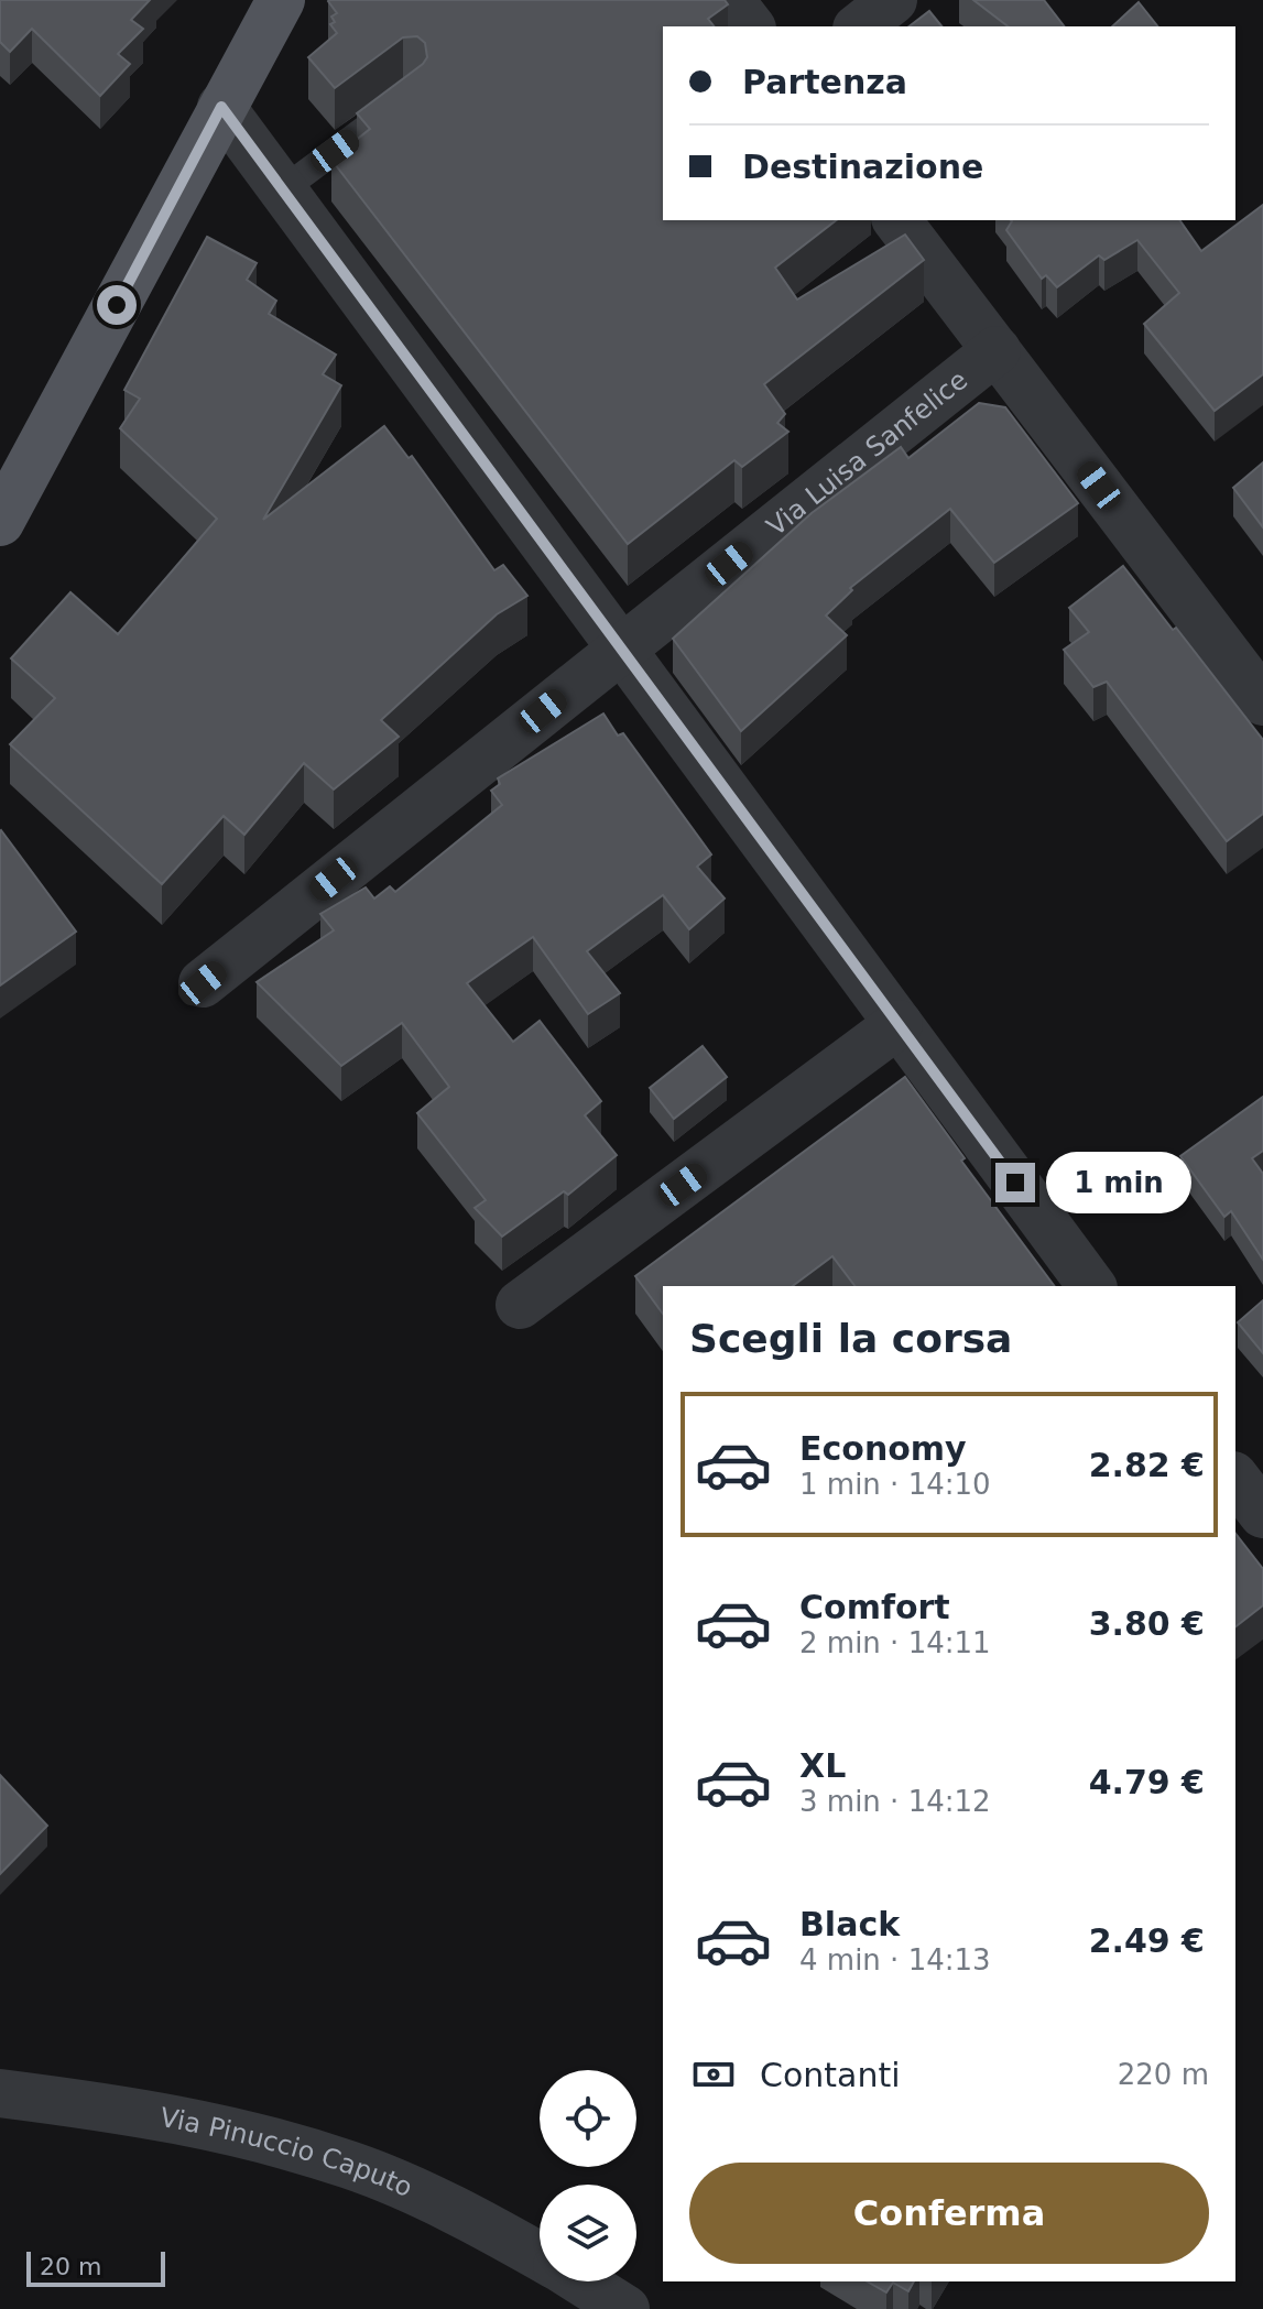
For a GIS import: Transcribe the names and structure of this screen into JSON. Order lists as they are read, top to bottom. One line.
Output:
{"streets":{"street":["Via Luisa Sanfelice","Via Pinuccio Caputo"]},"scale_bar":"20 m","page":{"banner":["Partenza","Destinazione"],"bubble":"1 min","heading":"Scegli la corsa","list":[{"name":"Economy","note":"1 min · 14:10","value":"2.82 €"},{"name":"Comfort","note":"2 min · 14:11","value":"3.80 €"},{"name":"XL","note":"3 min · 14:12","value":"4.79 €"},{"name":"Black","note":"4 min · 14:13","value":"2.49 €"}],"pay":["Contanti","220 m"],"buttons":"Conferma","scale":"20 m"}}
